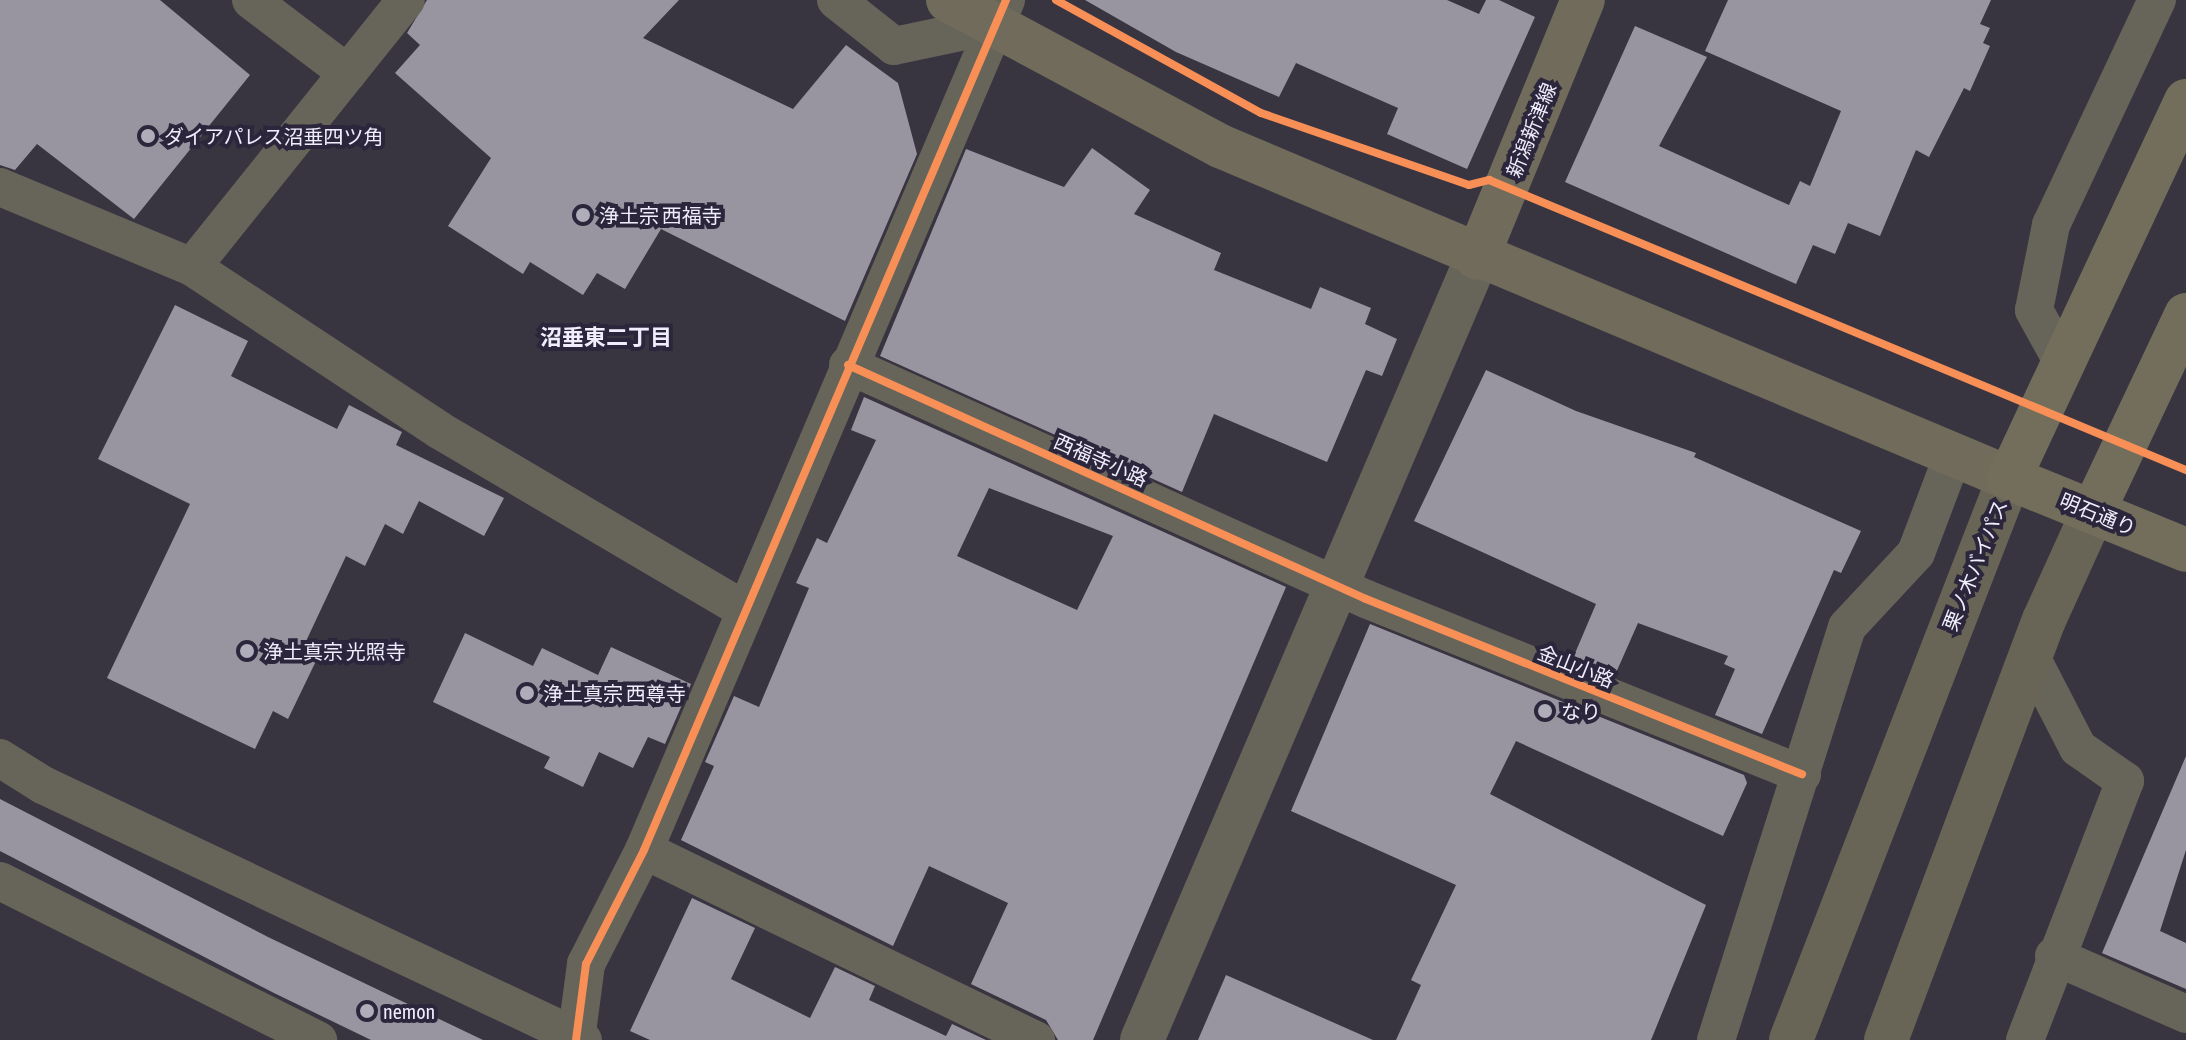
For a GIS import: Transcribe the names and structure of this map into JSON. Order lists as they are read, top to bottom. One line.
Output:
{"streets":{"highway":["明石通り","栗ノ木バイパス"],"main road":["新潟新津線"],"street":["西福寺小路","金山小路"]},"crossings":[["西福寺小路","金山小路"],["明石通り","栗ノ木バイパス"]],"districts":["沼垂東二丁目"],"places":["ダイアパレス沼垂四ツ角","浄土宗 西福寺","浄土真宗 光照寺","浄土真宗 西尊寺","なり","nemon"]}
